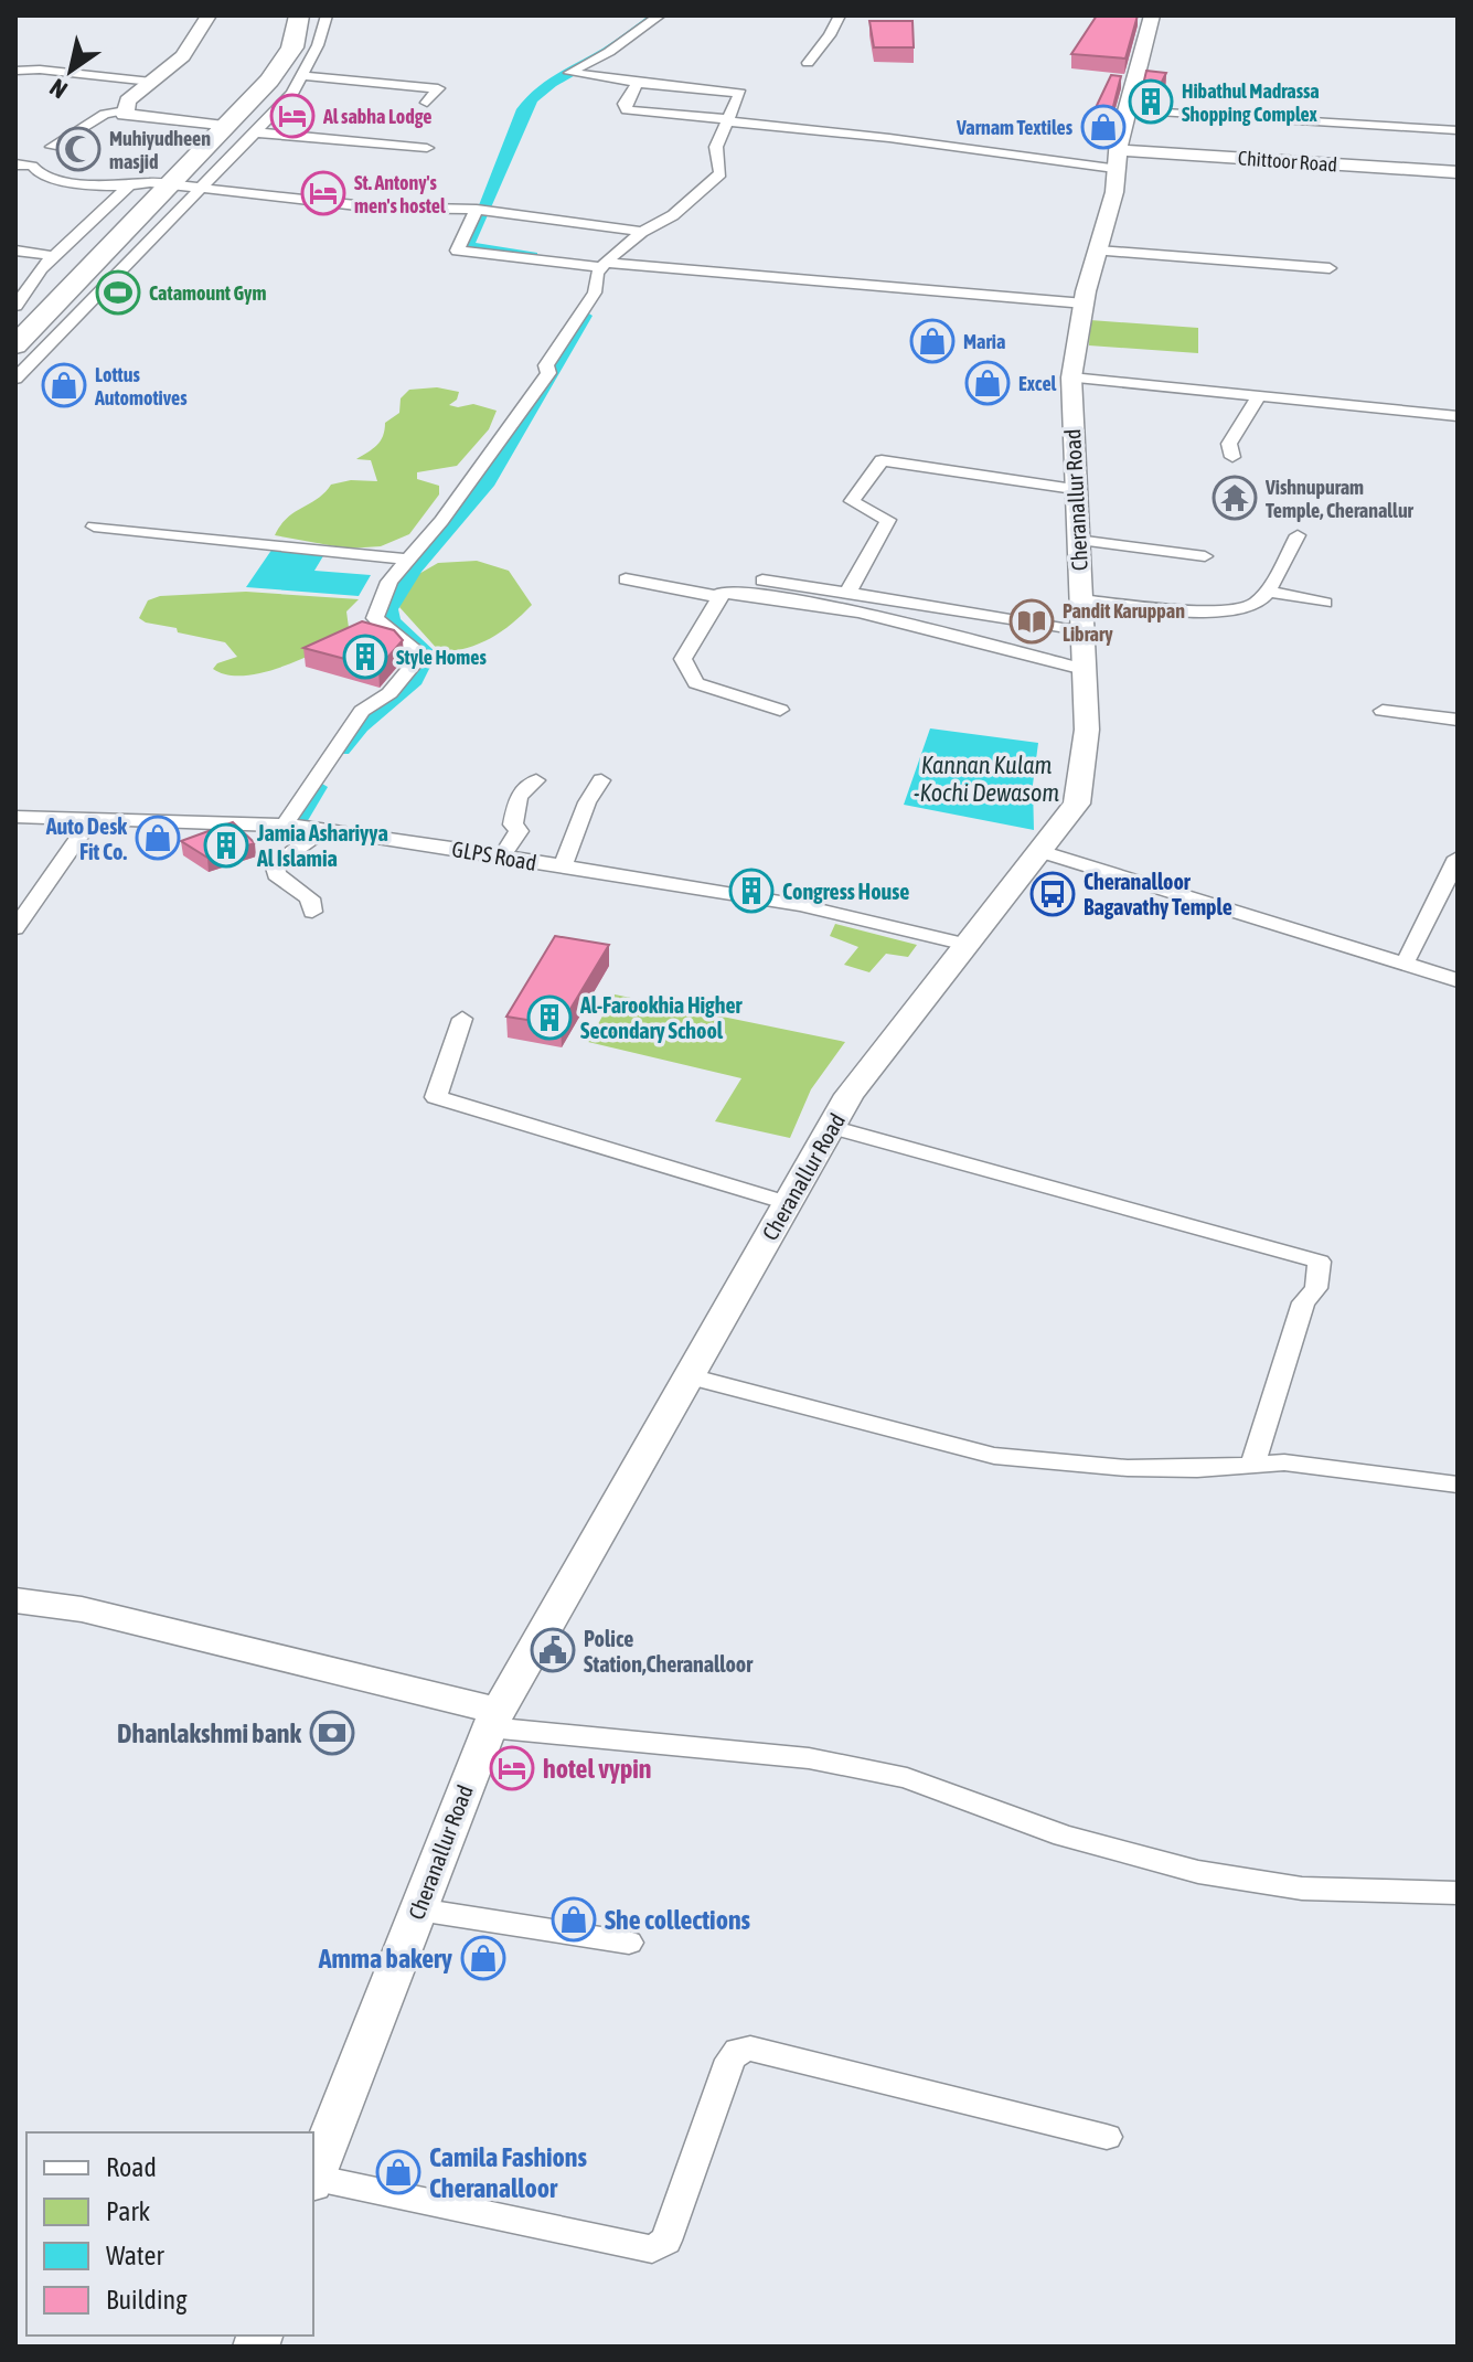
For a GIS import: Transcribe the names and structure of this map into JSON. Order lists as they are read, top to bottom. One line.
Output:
{"streets":{"main road":["Chittoor Road","Cheranallur Road"],"street":["GLPS Road"]},"crossings":[["Chittoor Road","Cheranallur Road"],["Cheranallur Road","GLPS Road"]],"water":["Kannan Kulam -Kochi Dewasom"],"places":{"building":["Hibathul Madrassa Shopping Complex","Style Homes","Jamia Ashariyya Al Islamia","Congress House","Al-Farookhia Higher Secondary School"],"hotel":["Al sabha Lodge","St. Antony's men's hostel","hotel vypin"],"shop":["Varnam Textiles","Maria","Excel","Lottus Automotives","Auto Desk Fit Co.","She collections","Amma bakery","Camila Fashions Cheranalloor"],"mosque":["Muhiyudheen masjid"],"sports":["Catamount Gym"],"temple":["Vishnupuram Temple, Cheranallur"],"library":["Pandit Karuppan Library"],"bus stop":["Cheranalloor Bagavathy Temple"],"public building":["Police Station,Cheranalloor"],"bank":["Dhanlakshmi bank"]},"legend":["Road","Park","Water","Building"],"north":"bottom left"}
